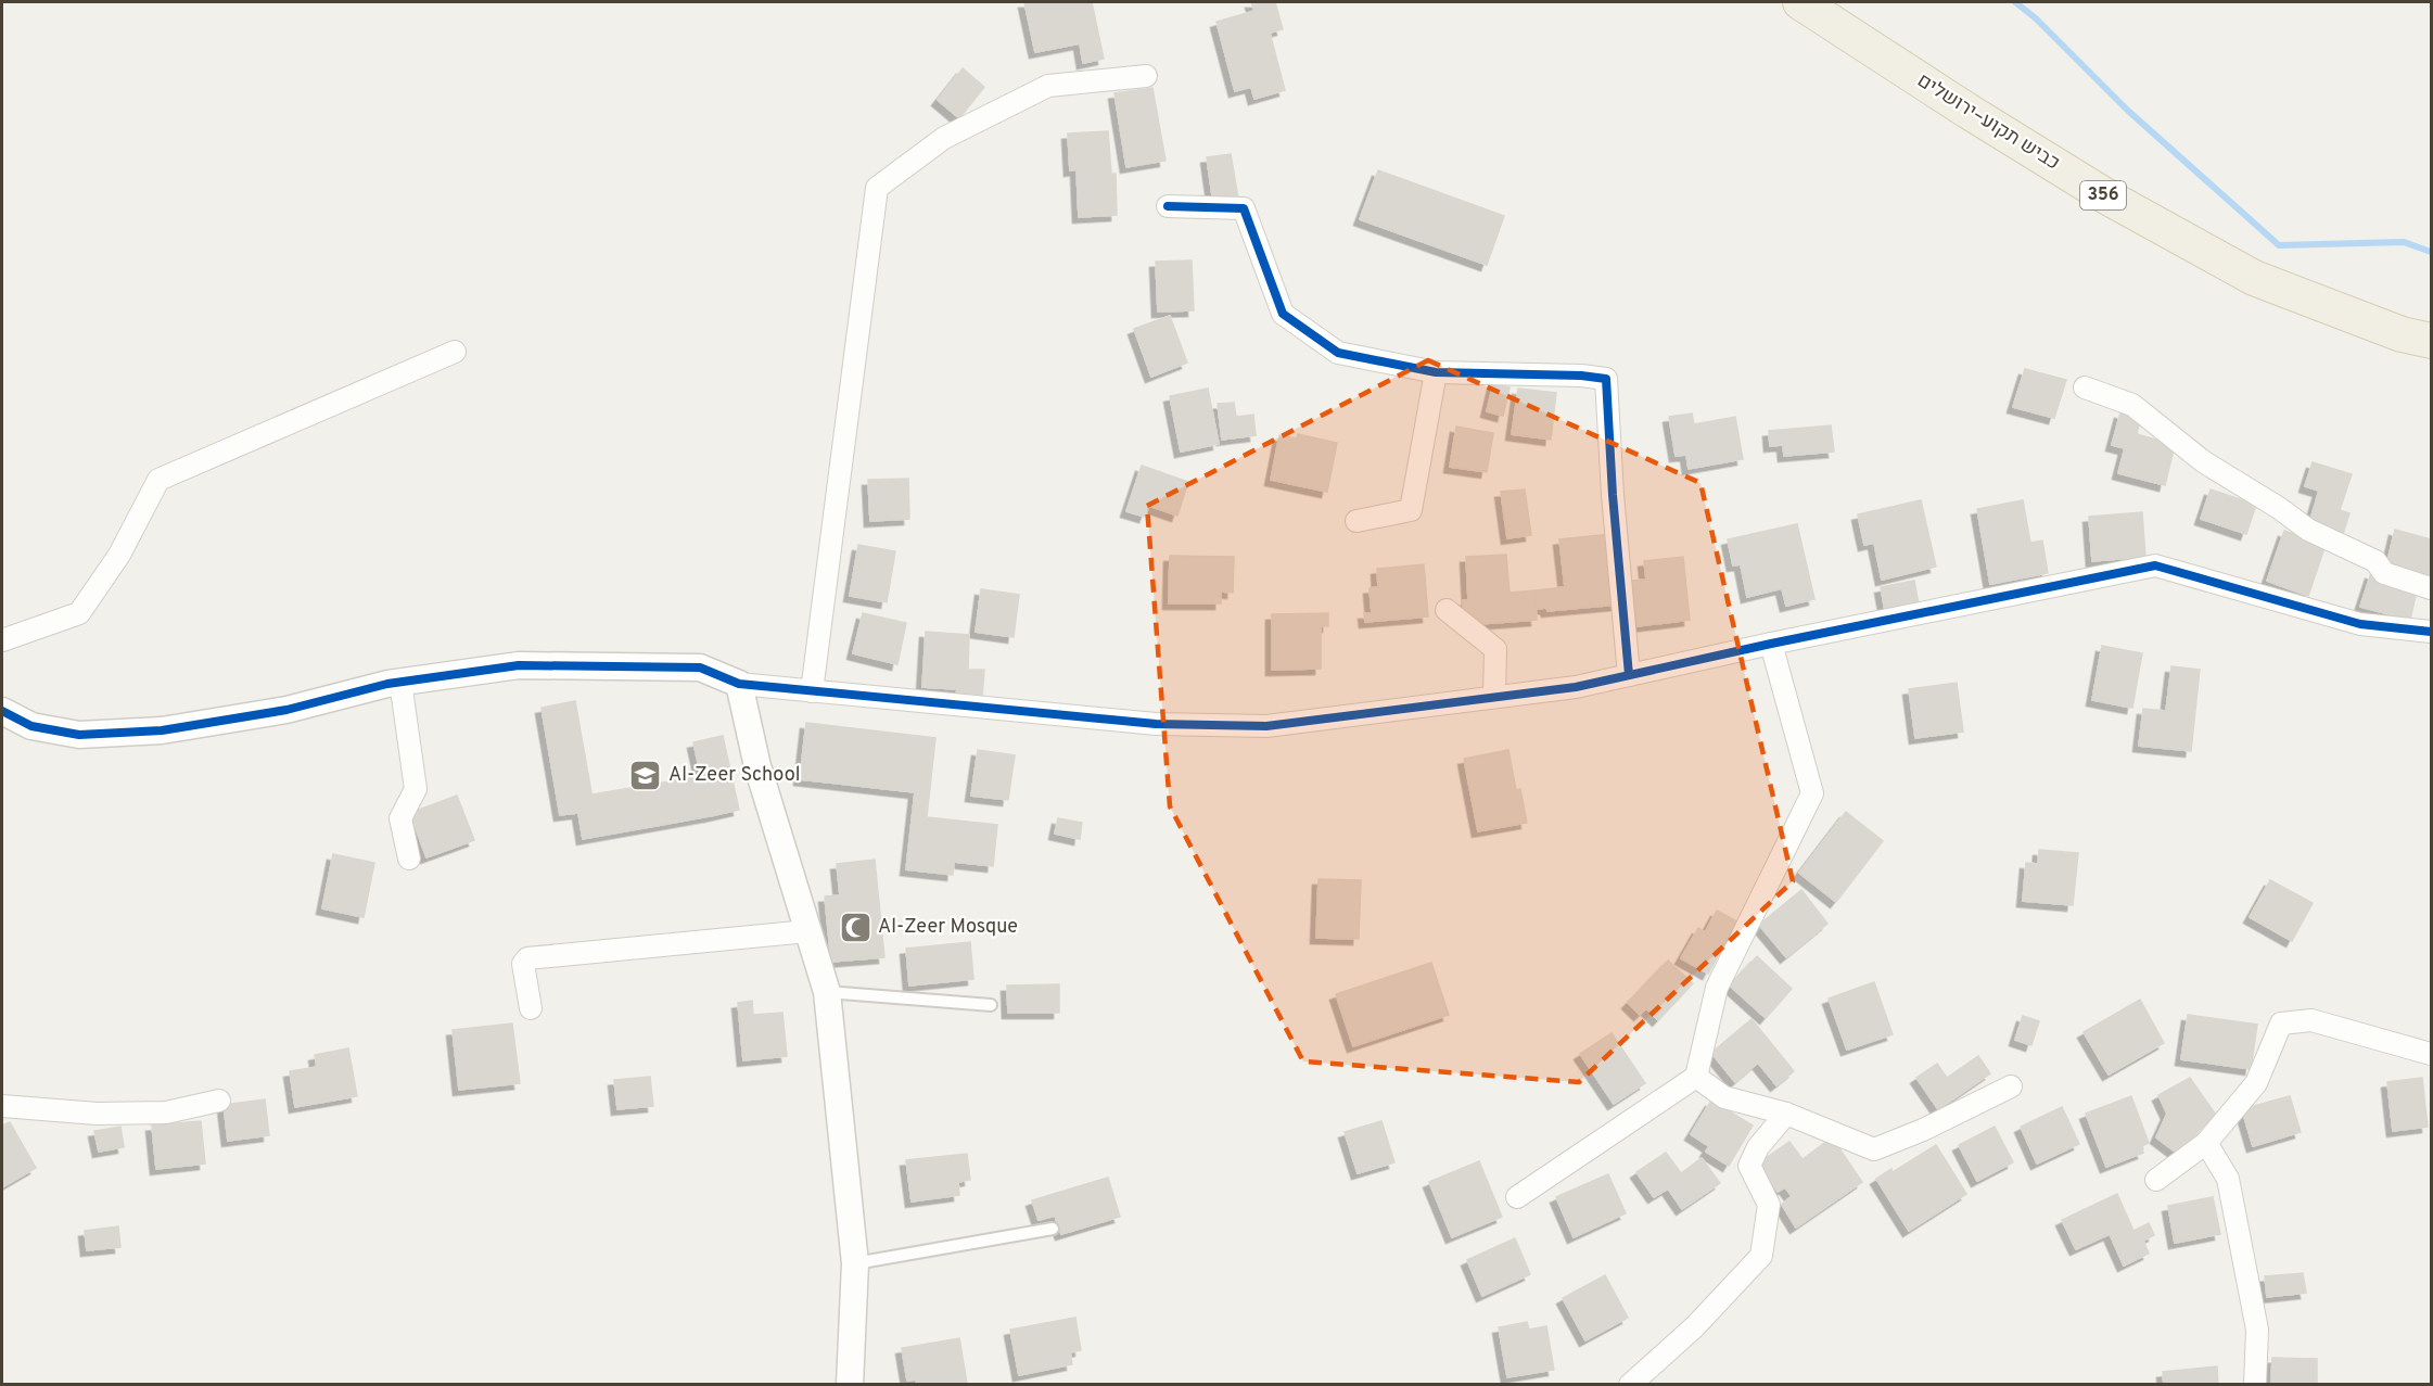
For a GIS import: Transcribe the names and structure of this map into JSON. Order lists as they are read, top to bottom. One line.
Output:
{"streets":{"main road":["כביש תקוע–ירושלים","356"]},"places":{"school or university":["Al-Zeer School"],"mosque":["Al-Zeer Mosque"]}}
